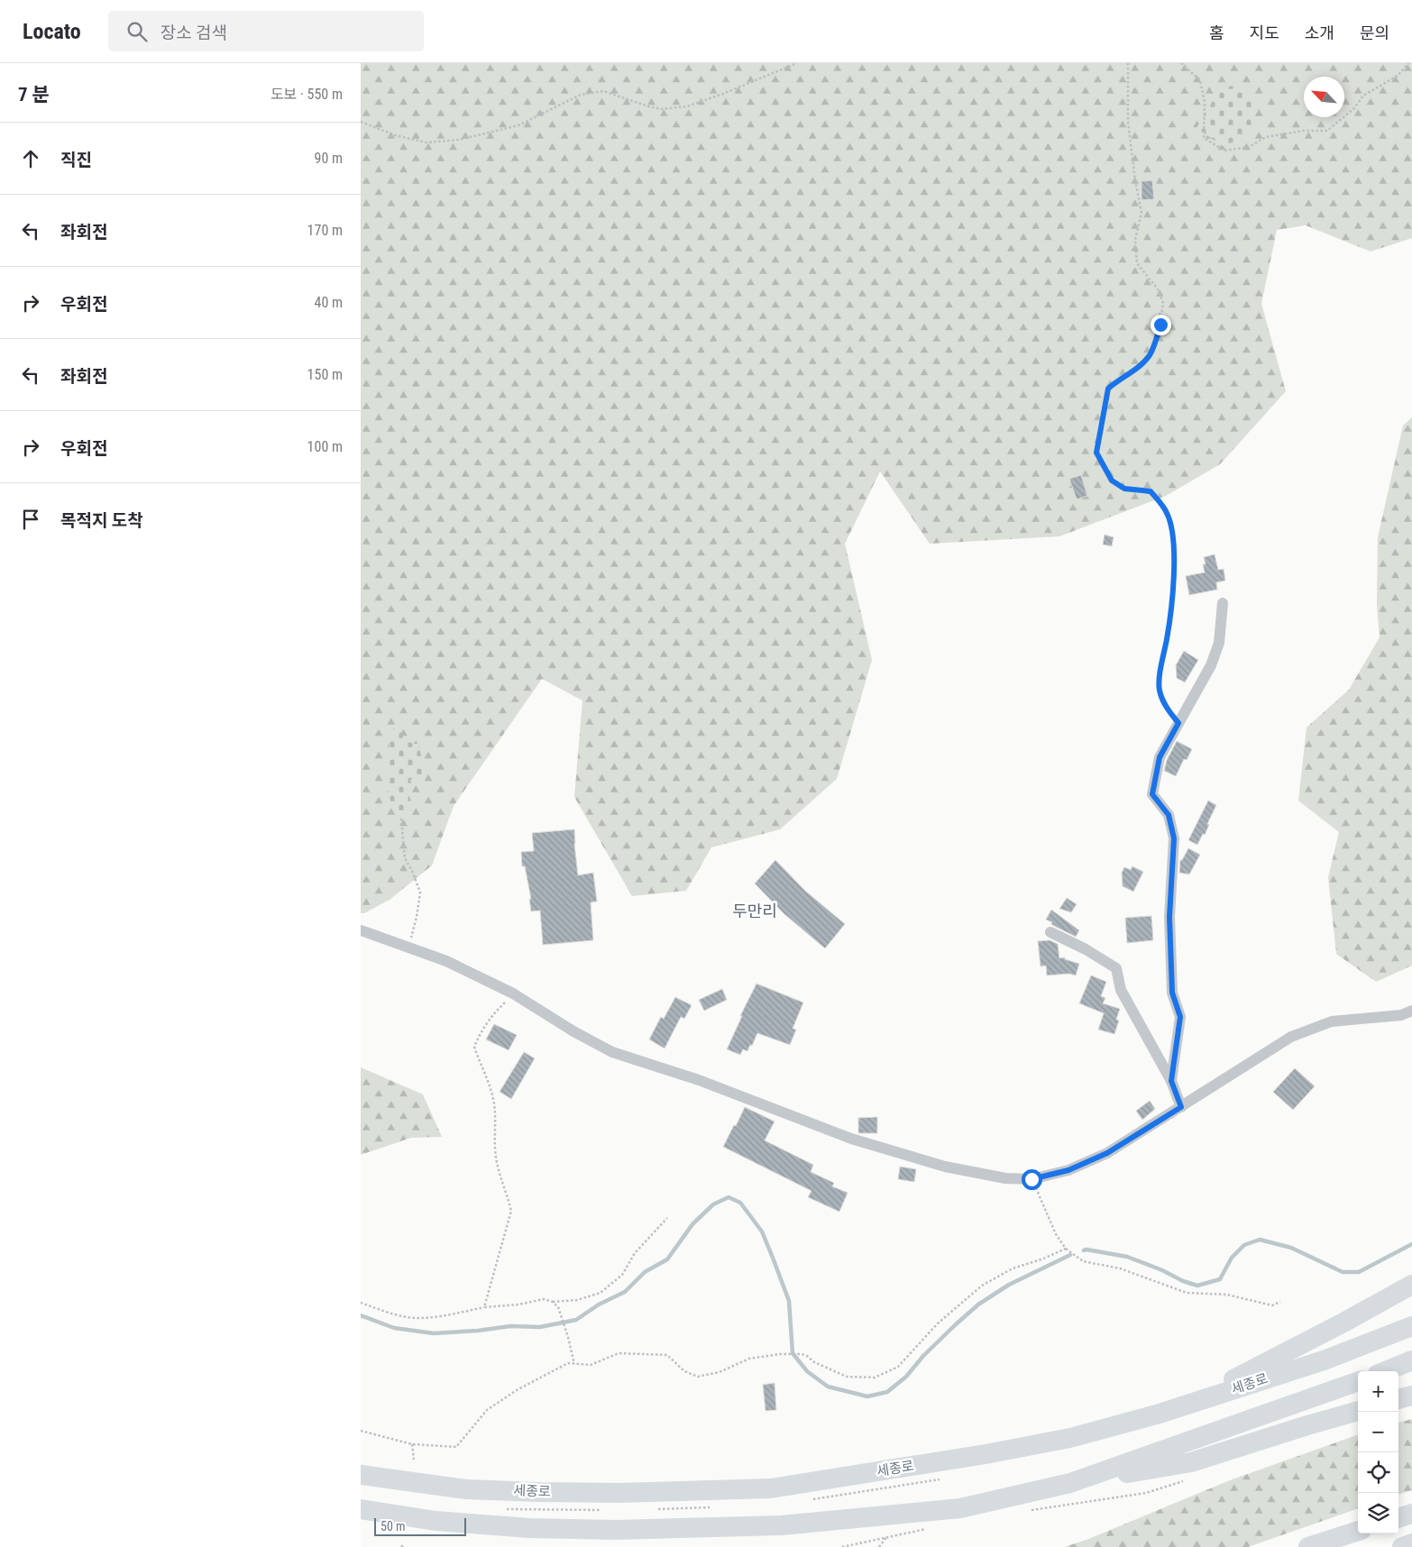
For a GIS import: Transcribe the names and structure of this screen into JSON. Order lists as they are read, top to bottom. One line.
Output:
{"streets":{"highway":["세종로"]},"districts":["두만리"],"scale_bar":"50 m","north":"top left","page":{"header":"Locato","search":"장소 검색","nav":["홈","지도","소개","문의"],"heading":["7 분","도보 · 550 m"],"list":[["직진","90 m"],["좌회전","170 m"],["우회전","40 m"],["좌회전","150 m"],["우회전","100 m"],"목적지 도착"],"map_buttons":["+","−"],"scale":"50 m"}}
